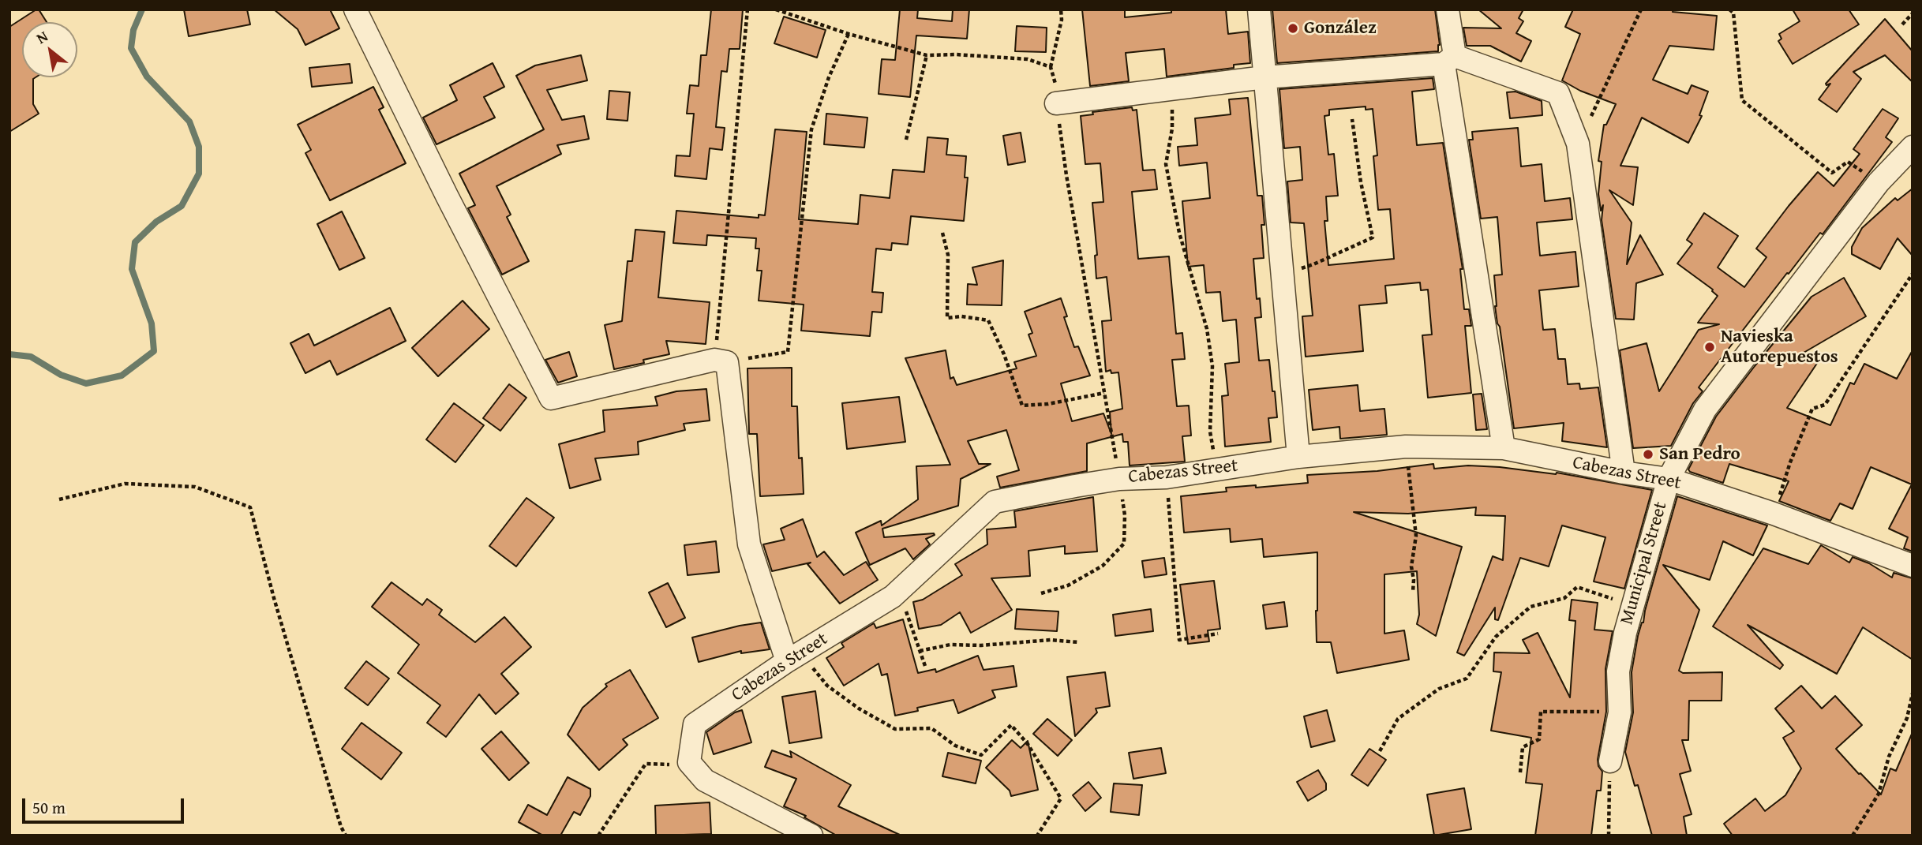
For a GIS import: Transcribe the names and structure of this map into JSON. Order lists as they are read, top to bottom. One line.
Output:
{"streets":{"street":["Cabezas Street","Municipal Street"]},"crossings":[["Cabezas Street","Municipal Street"]],"places":["González","Navieska Autorepuestos","San Pedro"],"scale_bar":"50 m","north":"top left"}
